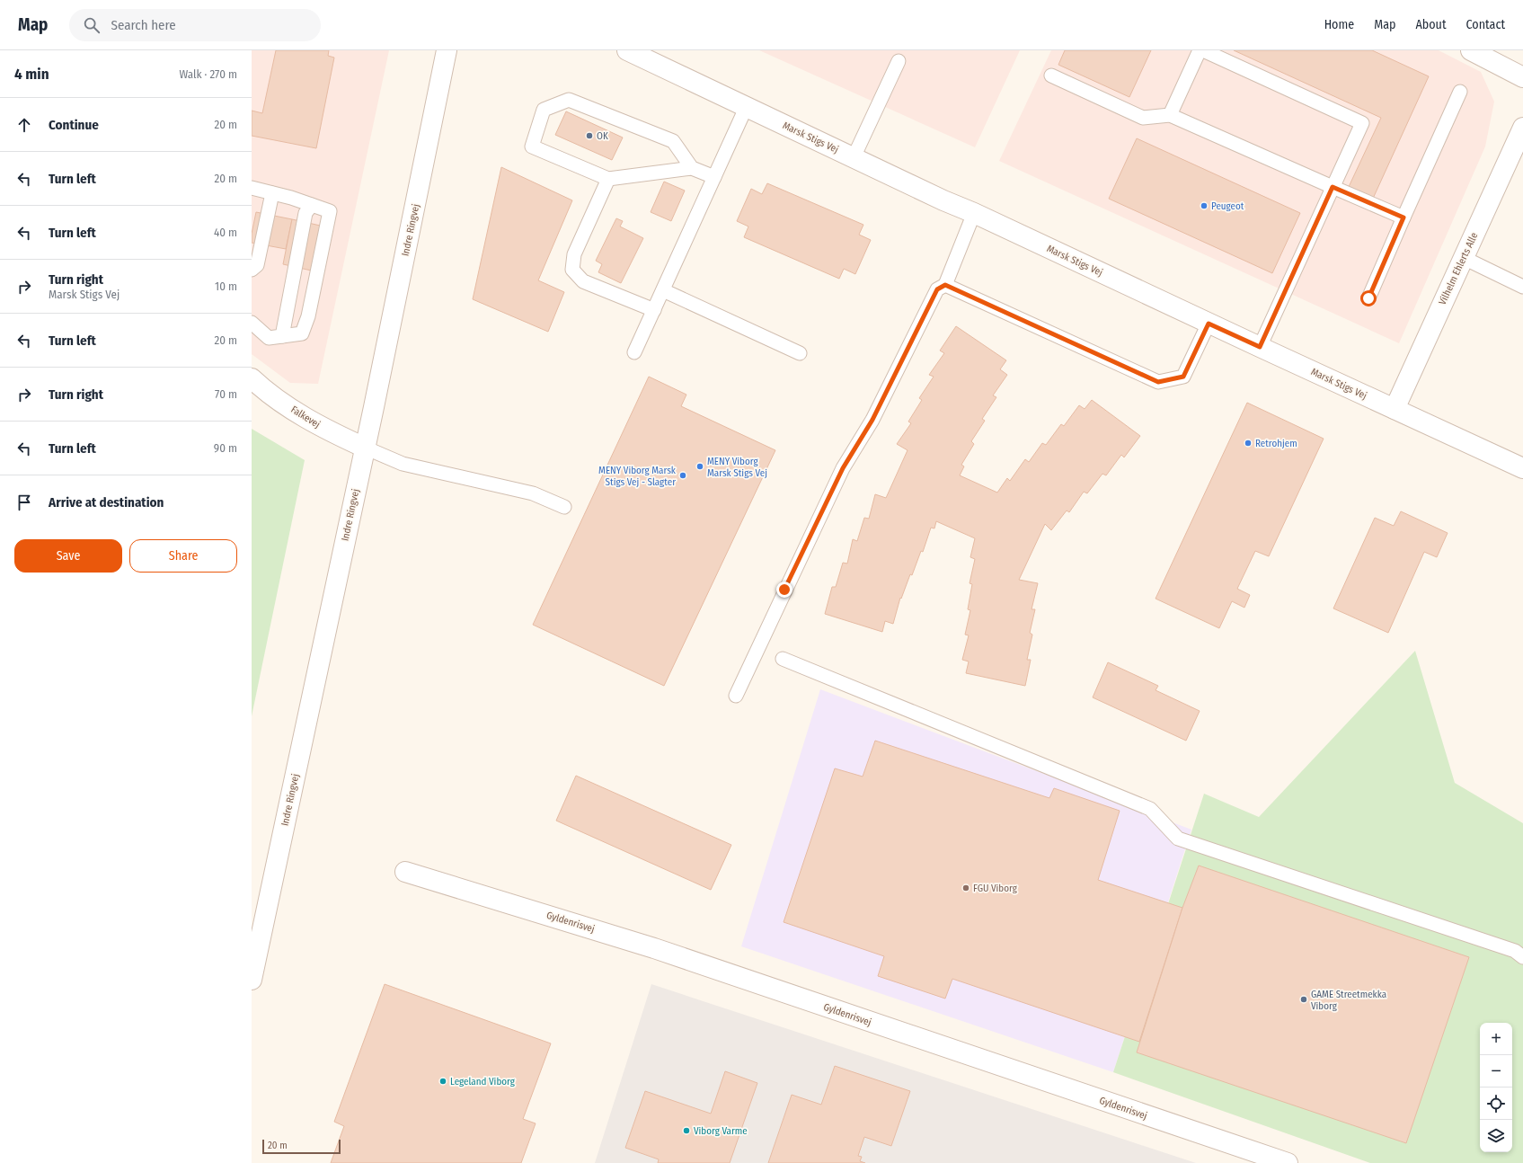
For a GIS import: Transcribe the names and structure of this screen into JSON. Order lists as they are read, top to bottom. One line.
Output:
{"streets":{"street":["Marsk Stigs Vej","Indre Ringvej","Vilhelm Ehlerts Alle","Falkevej","Gyldenrisvej"]},"crossings":[["Marsk Stigs Vej","Vilhelm Ehlerts Alle"],["Indre Ringvej","Falkevej"]],"places":["OK","Peugeot","Retrohjem","MENY Viborg Marsk Stigs Vej","MENY Viborg Marsk Stigs Vej - Slagter","FGU Viborg","GAME Streetmekka Viborg","Legeland Viborg","Viborg Varme"],"scale_bar":"20 m","page":{"header":"Map","search":"Search here","nav":["Home","Map","About","Contact"],"heading":["4 min","Walk · 270 m"],"list":[["Continue","20 m"],["Turn left","20 m"],["Turn left","40 m"],["Turn right","Marsk Stigs Vej","10 m"],["Turn left","20 m"],["Turn right","70 m"],["Turn left","90 m"],"Arrive at destination"],"buttons":["Save","Share"],"map_buttons":["+","−"],"scale":"20 m"}}
